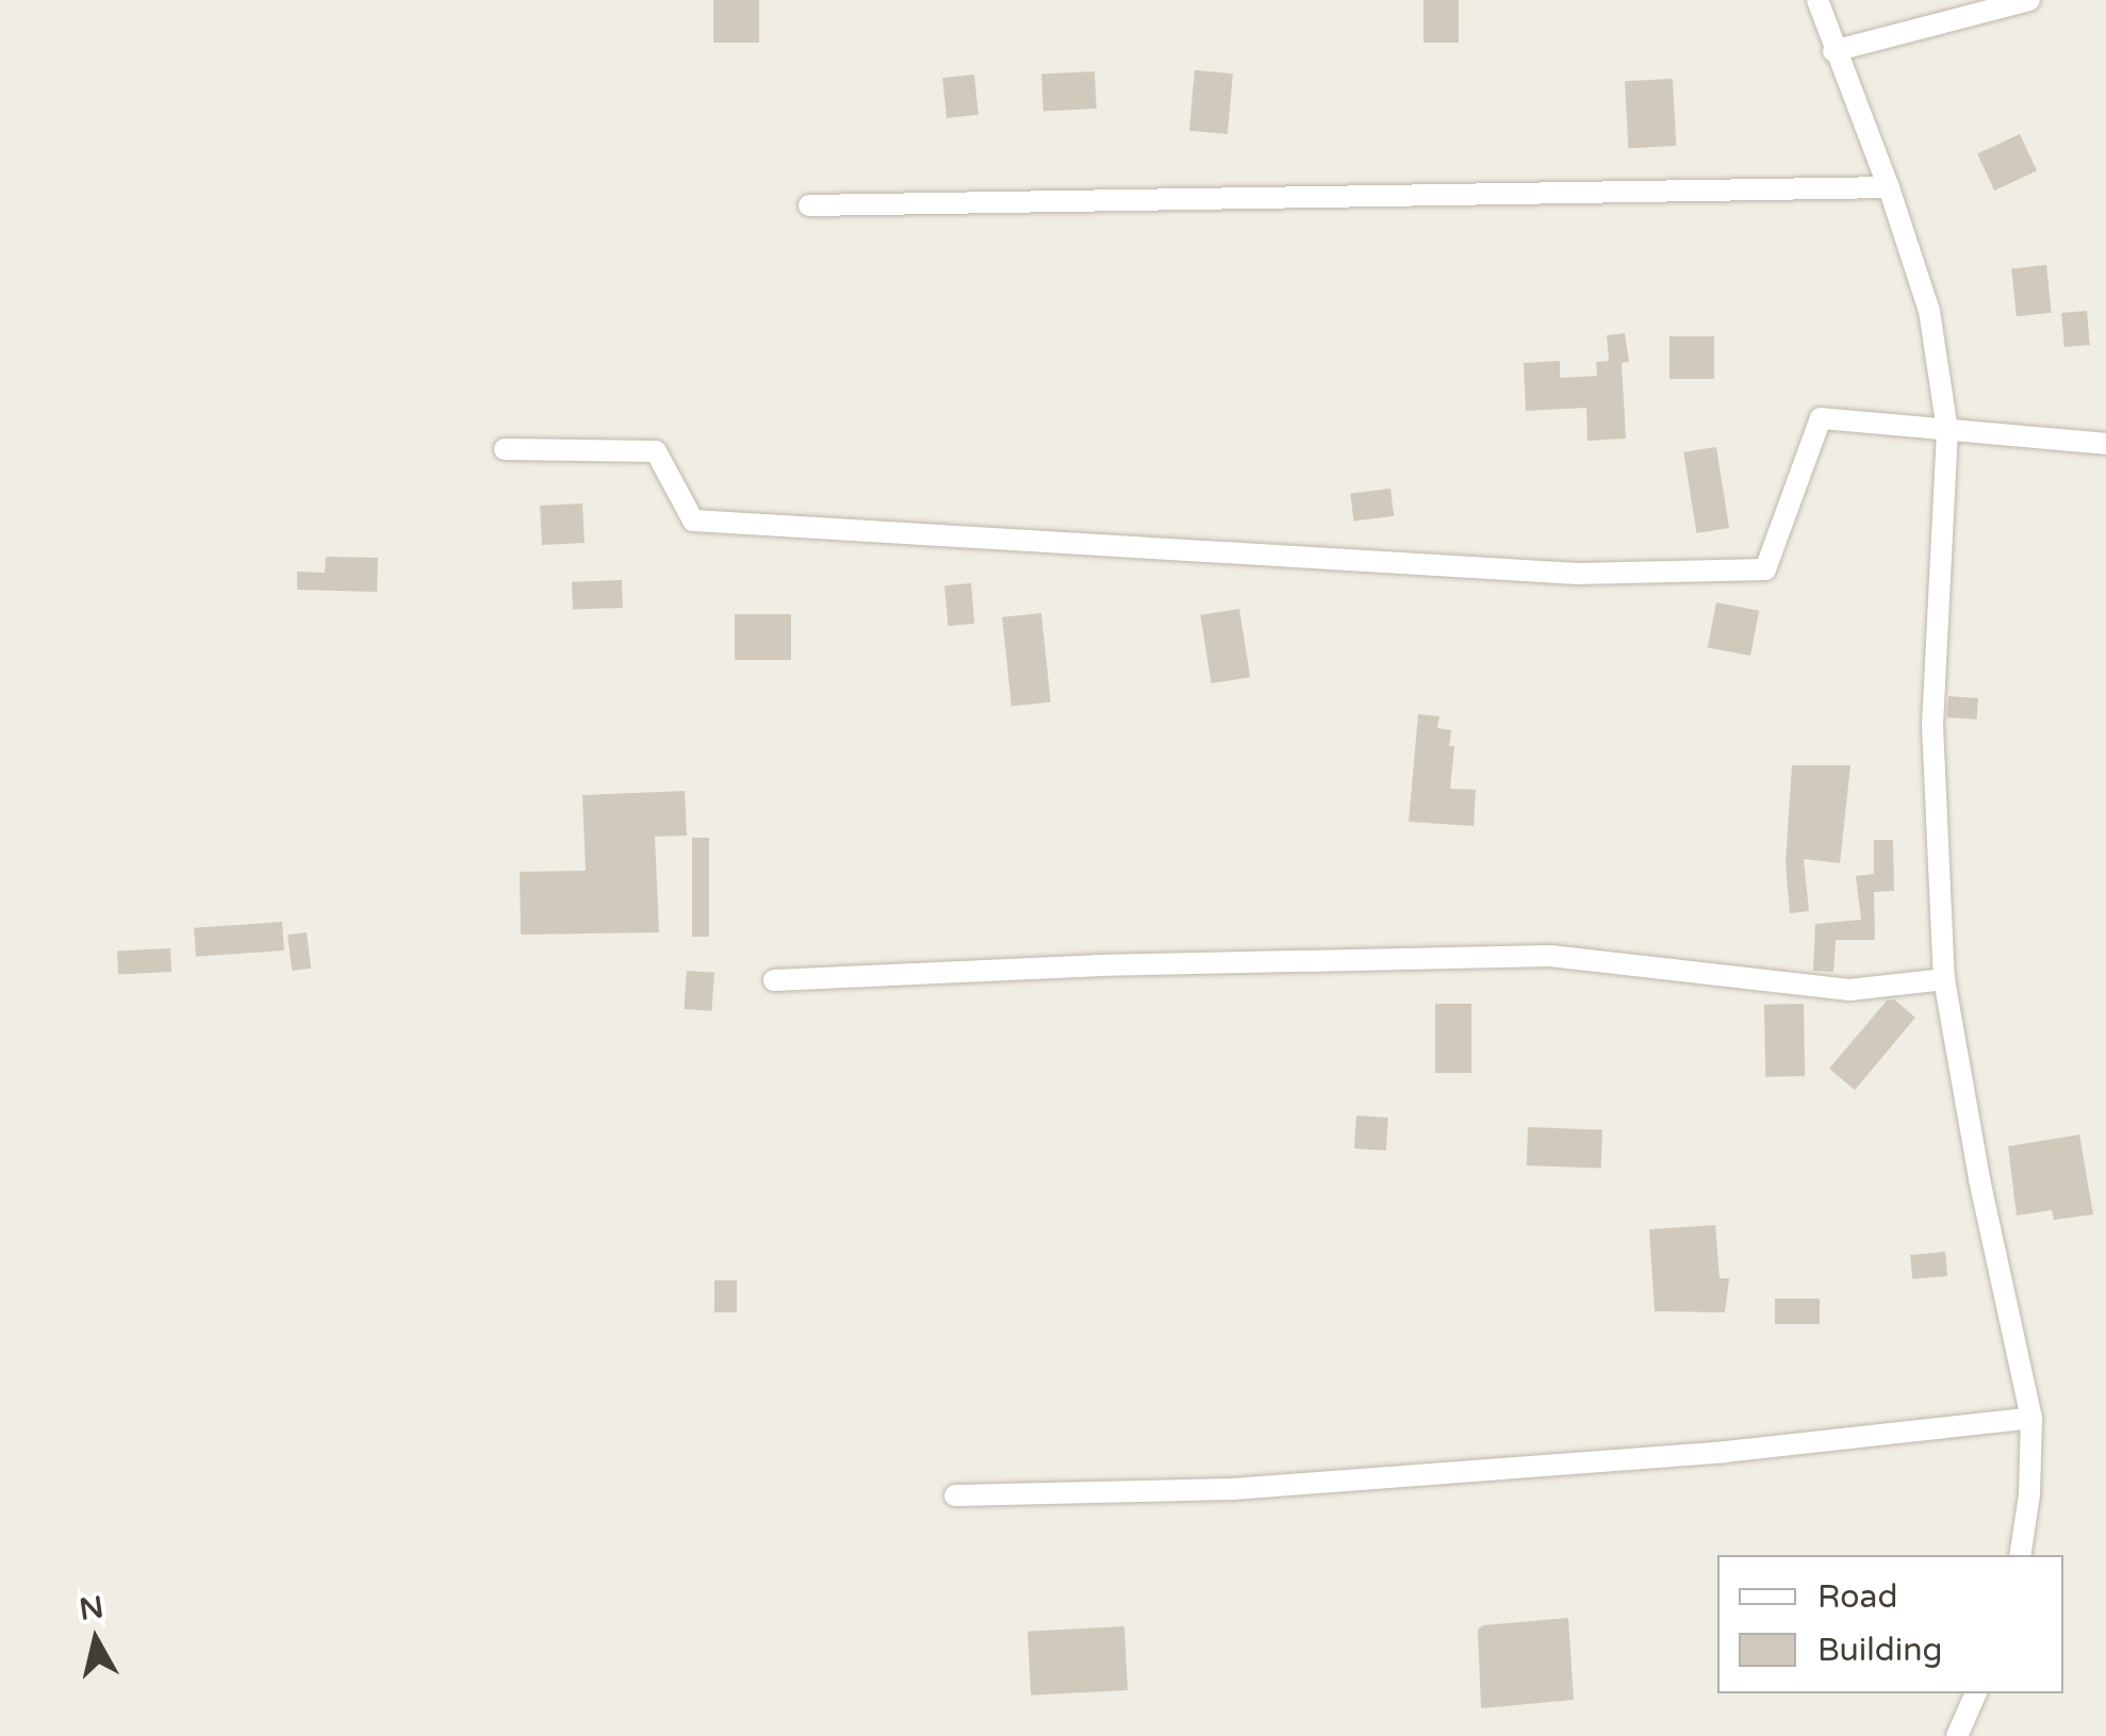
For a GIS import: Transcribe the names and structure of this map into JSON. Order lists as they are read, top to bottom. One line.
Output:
{"legend":["Road","Building"],"north":"top"}
